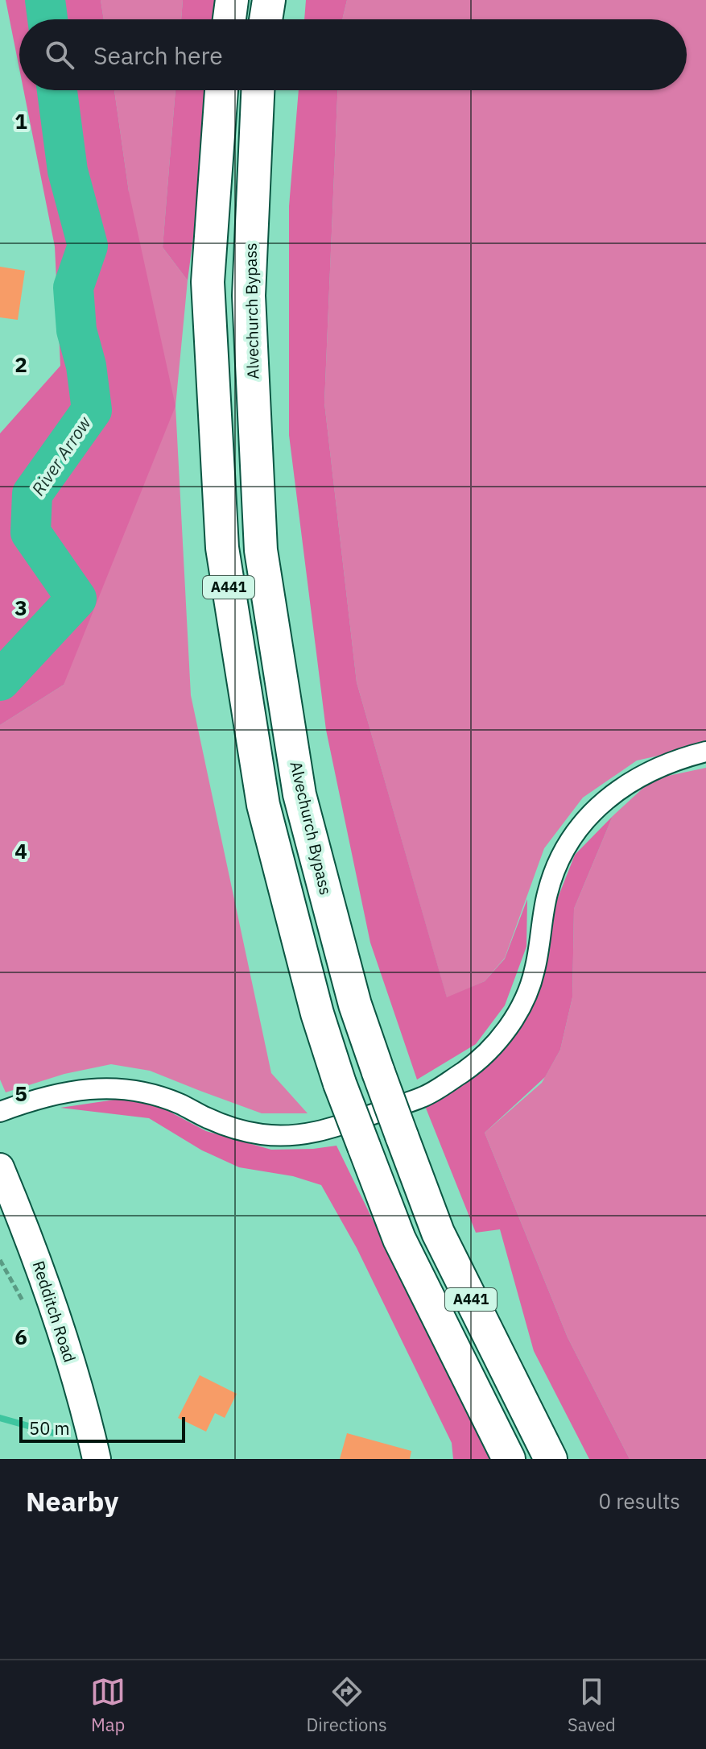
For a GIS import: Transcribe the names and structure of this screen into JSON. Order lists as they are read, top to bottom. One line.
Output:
{"streets":{"highway":["Alvechurch Bypass","A441"],"main road":["Redditch Road"]},"water":["River Arrow"],"scale_bar":"50 m","page":{"search":"Search here","scale":"50 m","heading":["Nearby","0 results"],"nav":["Map","Directions","Saved"]},"grid":{"rows":["1","2","3","4","5","6"]}}
